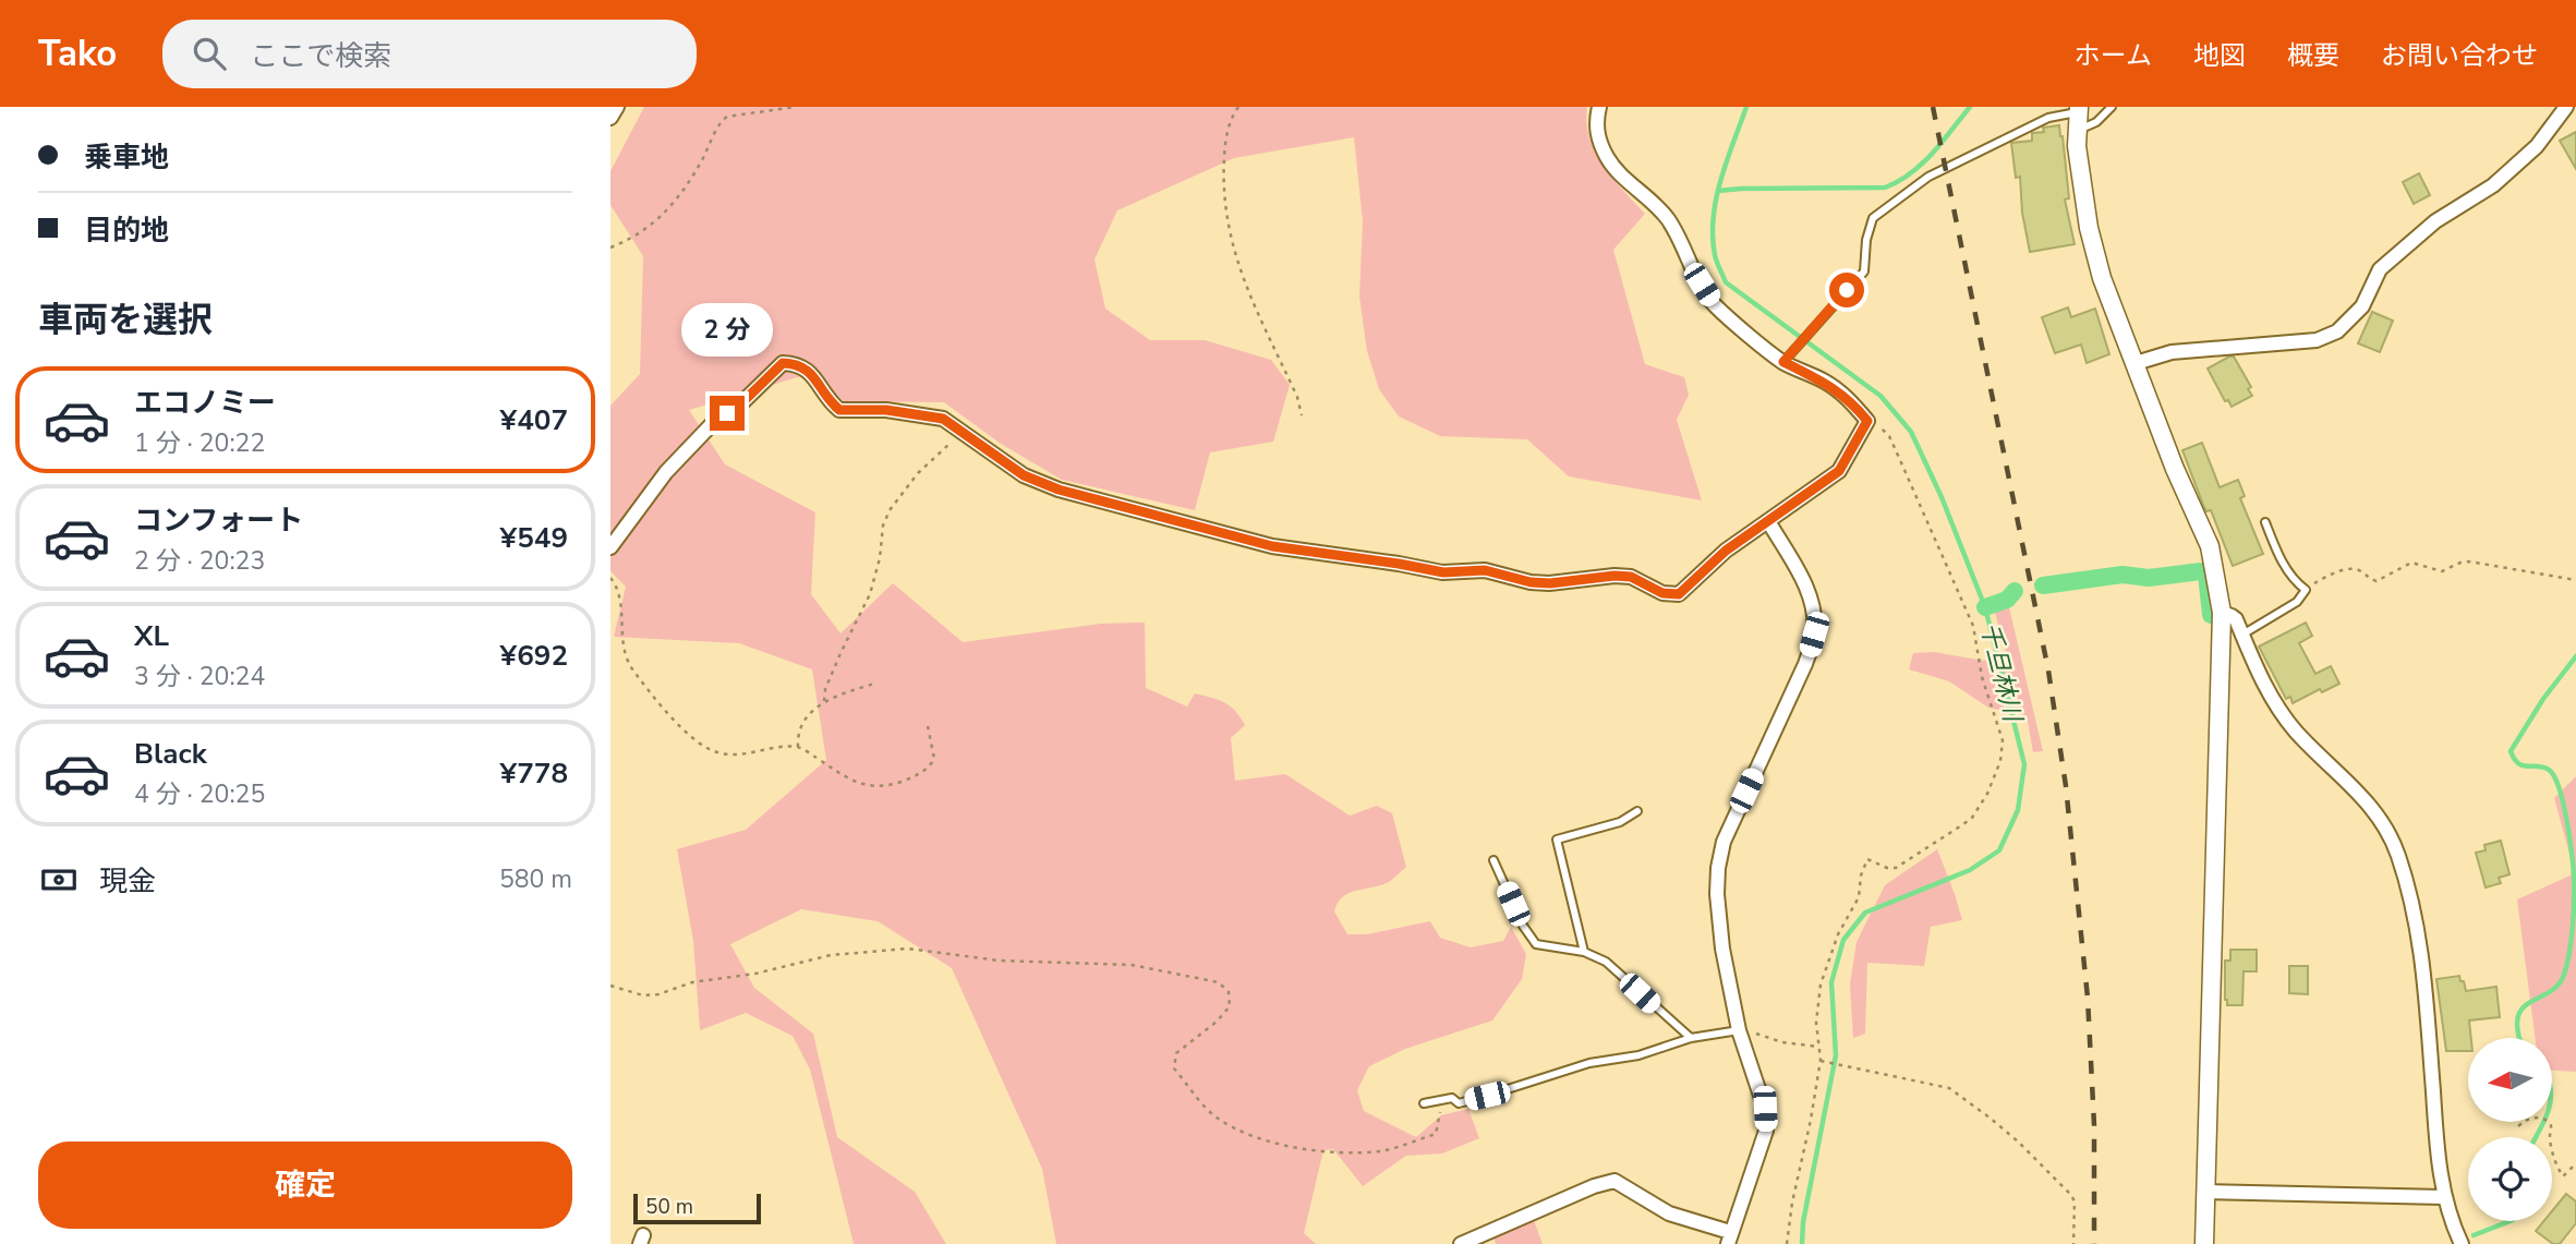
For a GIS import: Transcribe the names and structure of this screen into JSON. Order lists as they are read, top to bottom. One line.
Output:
{"water":["千旦林川"],"scale_bar":"50 m","north":"left","page":{"header":"Tako","search":"ここで検索","nav":["ホーム","地図","概要","お問い合わせ"],"banner":["乗車地","目的地"],"heading":"車両を選択","bubble":"2 分","list":[{"name":"エコノミー","note":"1 分 · 20:22","value":"¥407"},{"name":"コンフォート","note":"2 分 · 20:23","value":"¥549"},{"name":"XL","note":"3 分 · 20:24","value":"¥692"},{"name":"Black","note":"4 分 · 20:25","value":"¥778"}],"pay":["現金","580 m"],"buttons":"確定","scale":"50 m"}}
